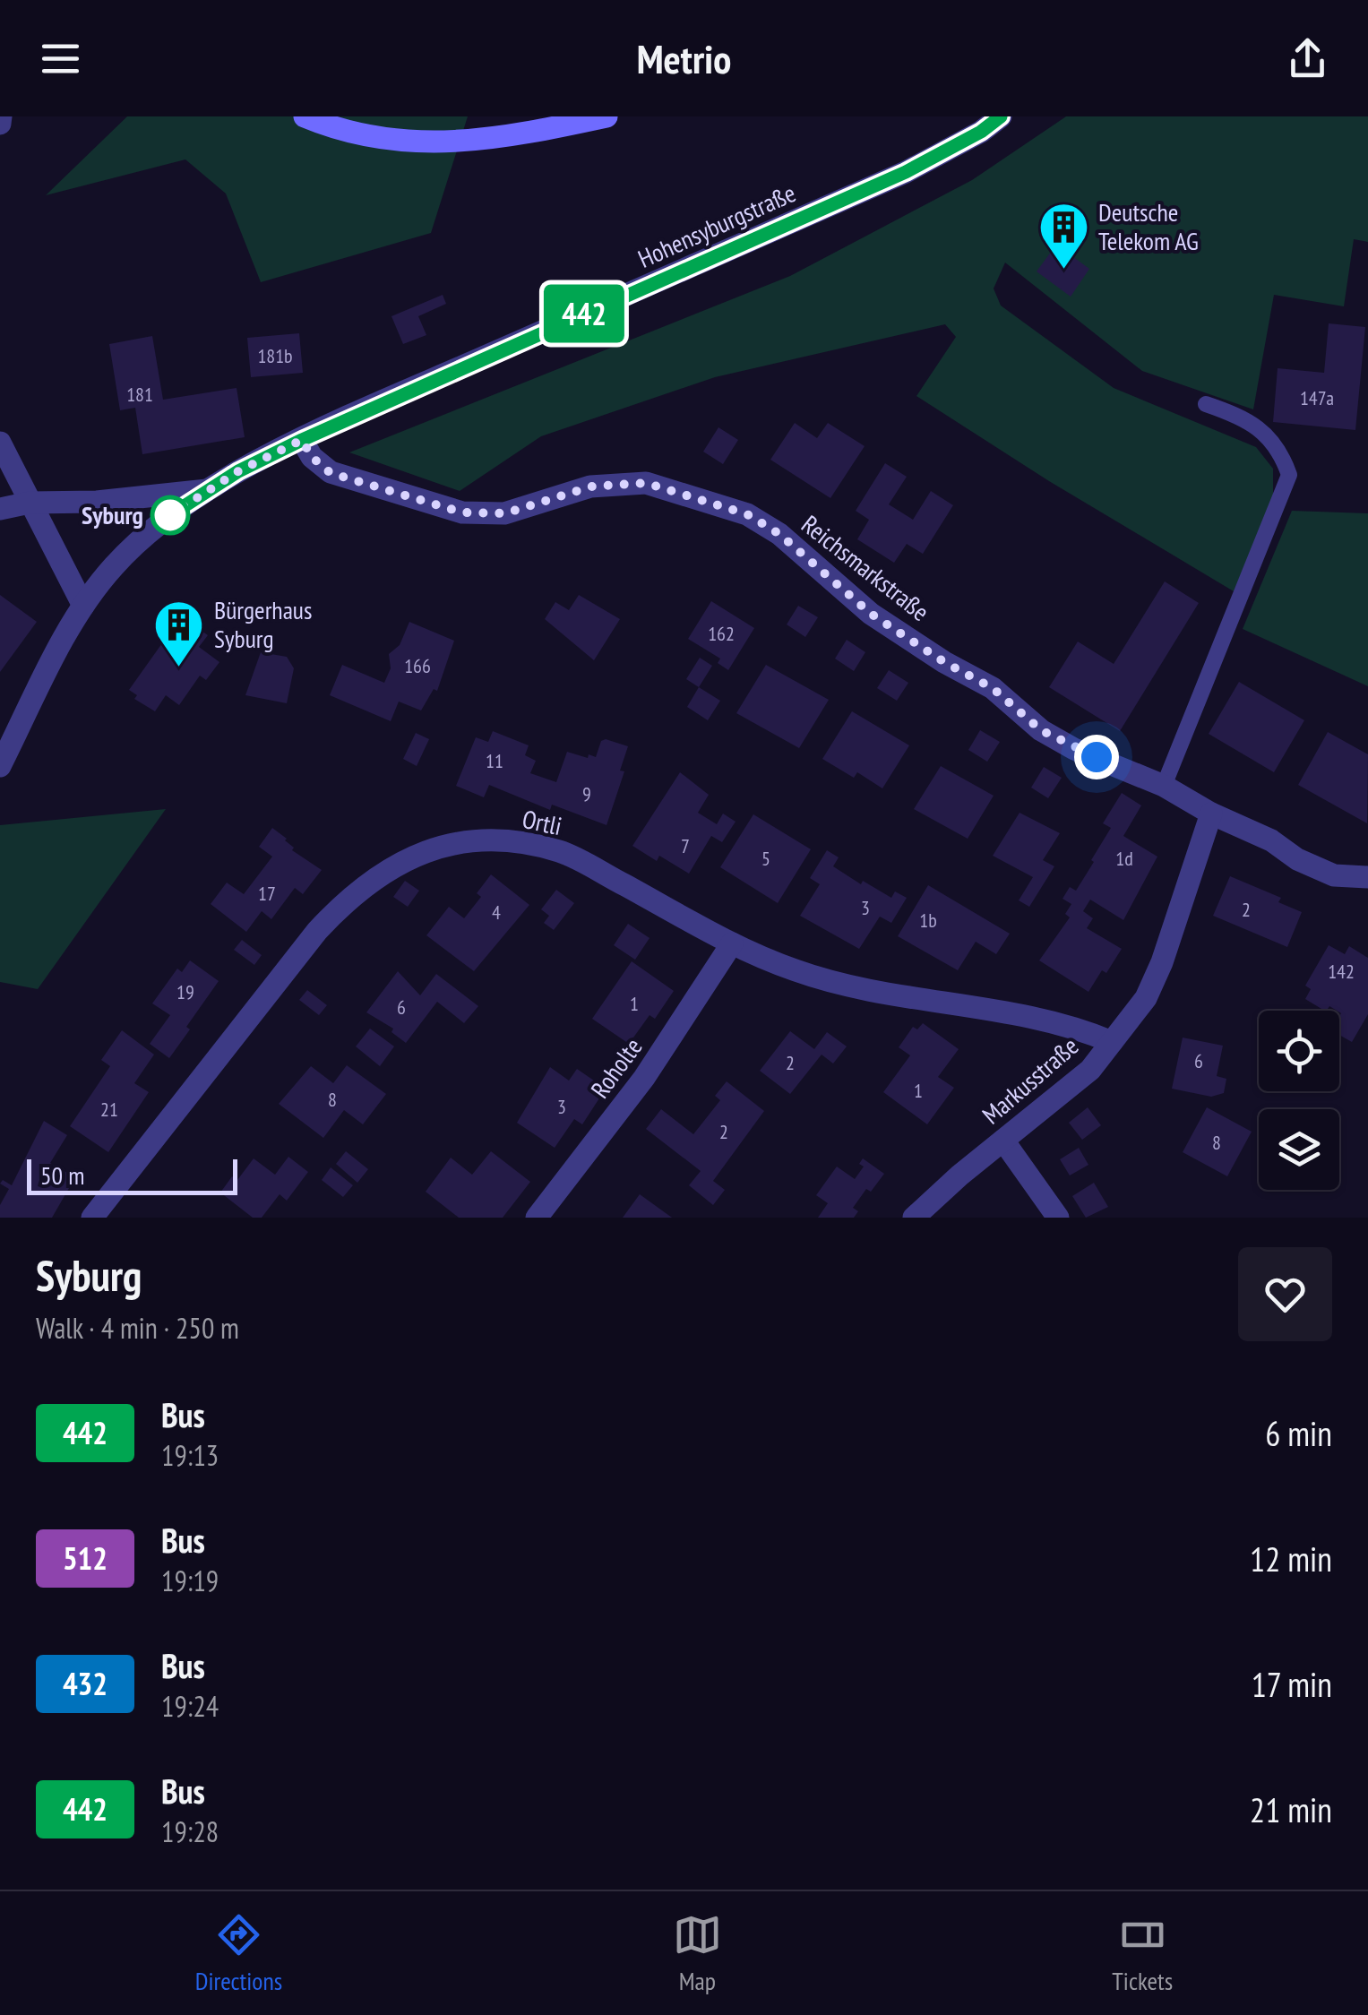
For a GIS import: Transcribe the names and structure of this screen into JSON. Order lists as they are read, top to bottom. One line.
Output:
{"streets":{"street":["Hohensyburgstraße","Reichsmarkstraße","Ortli","Roholte","Markusstraße"]},"crossings":[["Hohensyburgstraße","Reichsmarkstraße"],["Reichsmarkstraße","Markusstraße"],["Ortli","Roholte"],["Ortli","Markusstraße"]],"places":{"building":["Deutsche Telekom AG","Bürgerhaus Syburg"],"other":["Syburg"]},"lines":["bus line 442"],"house_numbers":["181b","181","147a","162","166","11","9","7","5","1d","17","3","2","4","1b","142","19","1","6","6","2","1","8","3","21","2","8"],"scale_bar":"50 m","page":{"header":"Metrio","on_map":"442","scale":"50 m","heading":["Syburg","Walk · 4 min · 250 m"],"list":[{"mark":"442","name":"Bus","note":"19:13","value":"6 min"},{"mark":"512","name":"Bus","note":"19:19","value":"12 min"},{"mark":"432","name":"Bus","note":"19:24","value":"17 min"},{"mark":"442","name":"Bus","note":"19:28","value":"21 min"}],"tabs":["Directions","Map","Tickets"]}}
